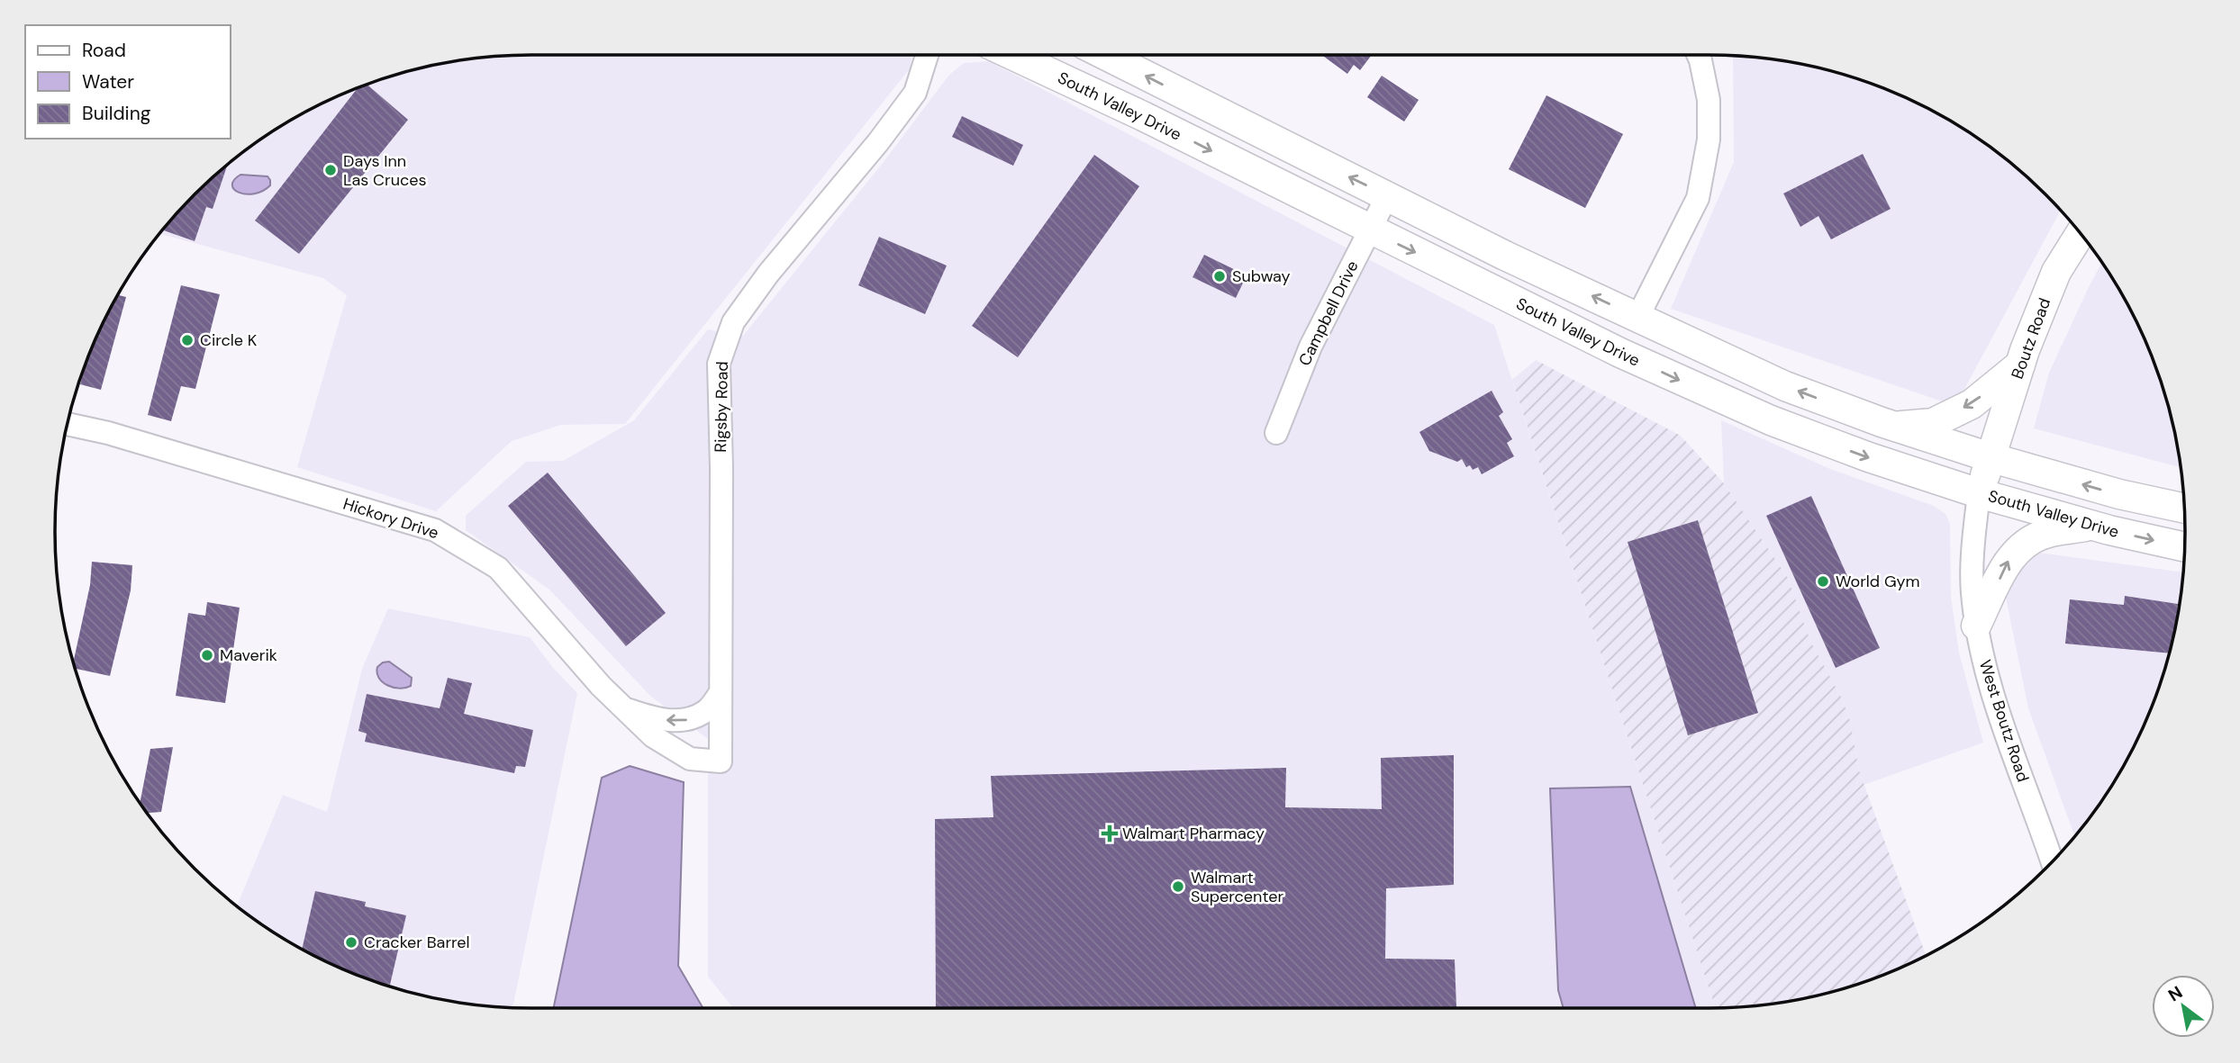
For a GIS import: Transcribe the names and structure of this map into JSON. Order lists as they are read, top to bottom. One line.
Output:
{"streets":{"main road":["South Valley Drive","Boutz Road","West Boutz Road"],"street":["Campbell Drive","Rigsby Road","Hickory Drive"]},"crossings":[["South Valley Drive","Campbell Drive"],["South Valley Drive","West Boutz Road"],["Boutz Road","West Boutz Road"],["Rigsby Road","Hickory Drive"]],"places":{"other":["Days Inn Las Cruces","Subway","Circle K","World Gym","Maverik","Walmart Supercenter","Cracker Barrel"],"health":["Walmart Pharmacy"]},"legend":["Road","Water","Building"],"north":"top left"}
